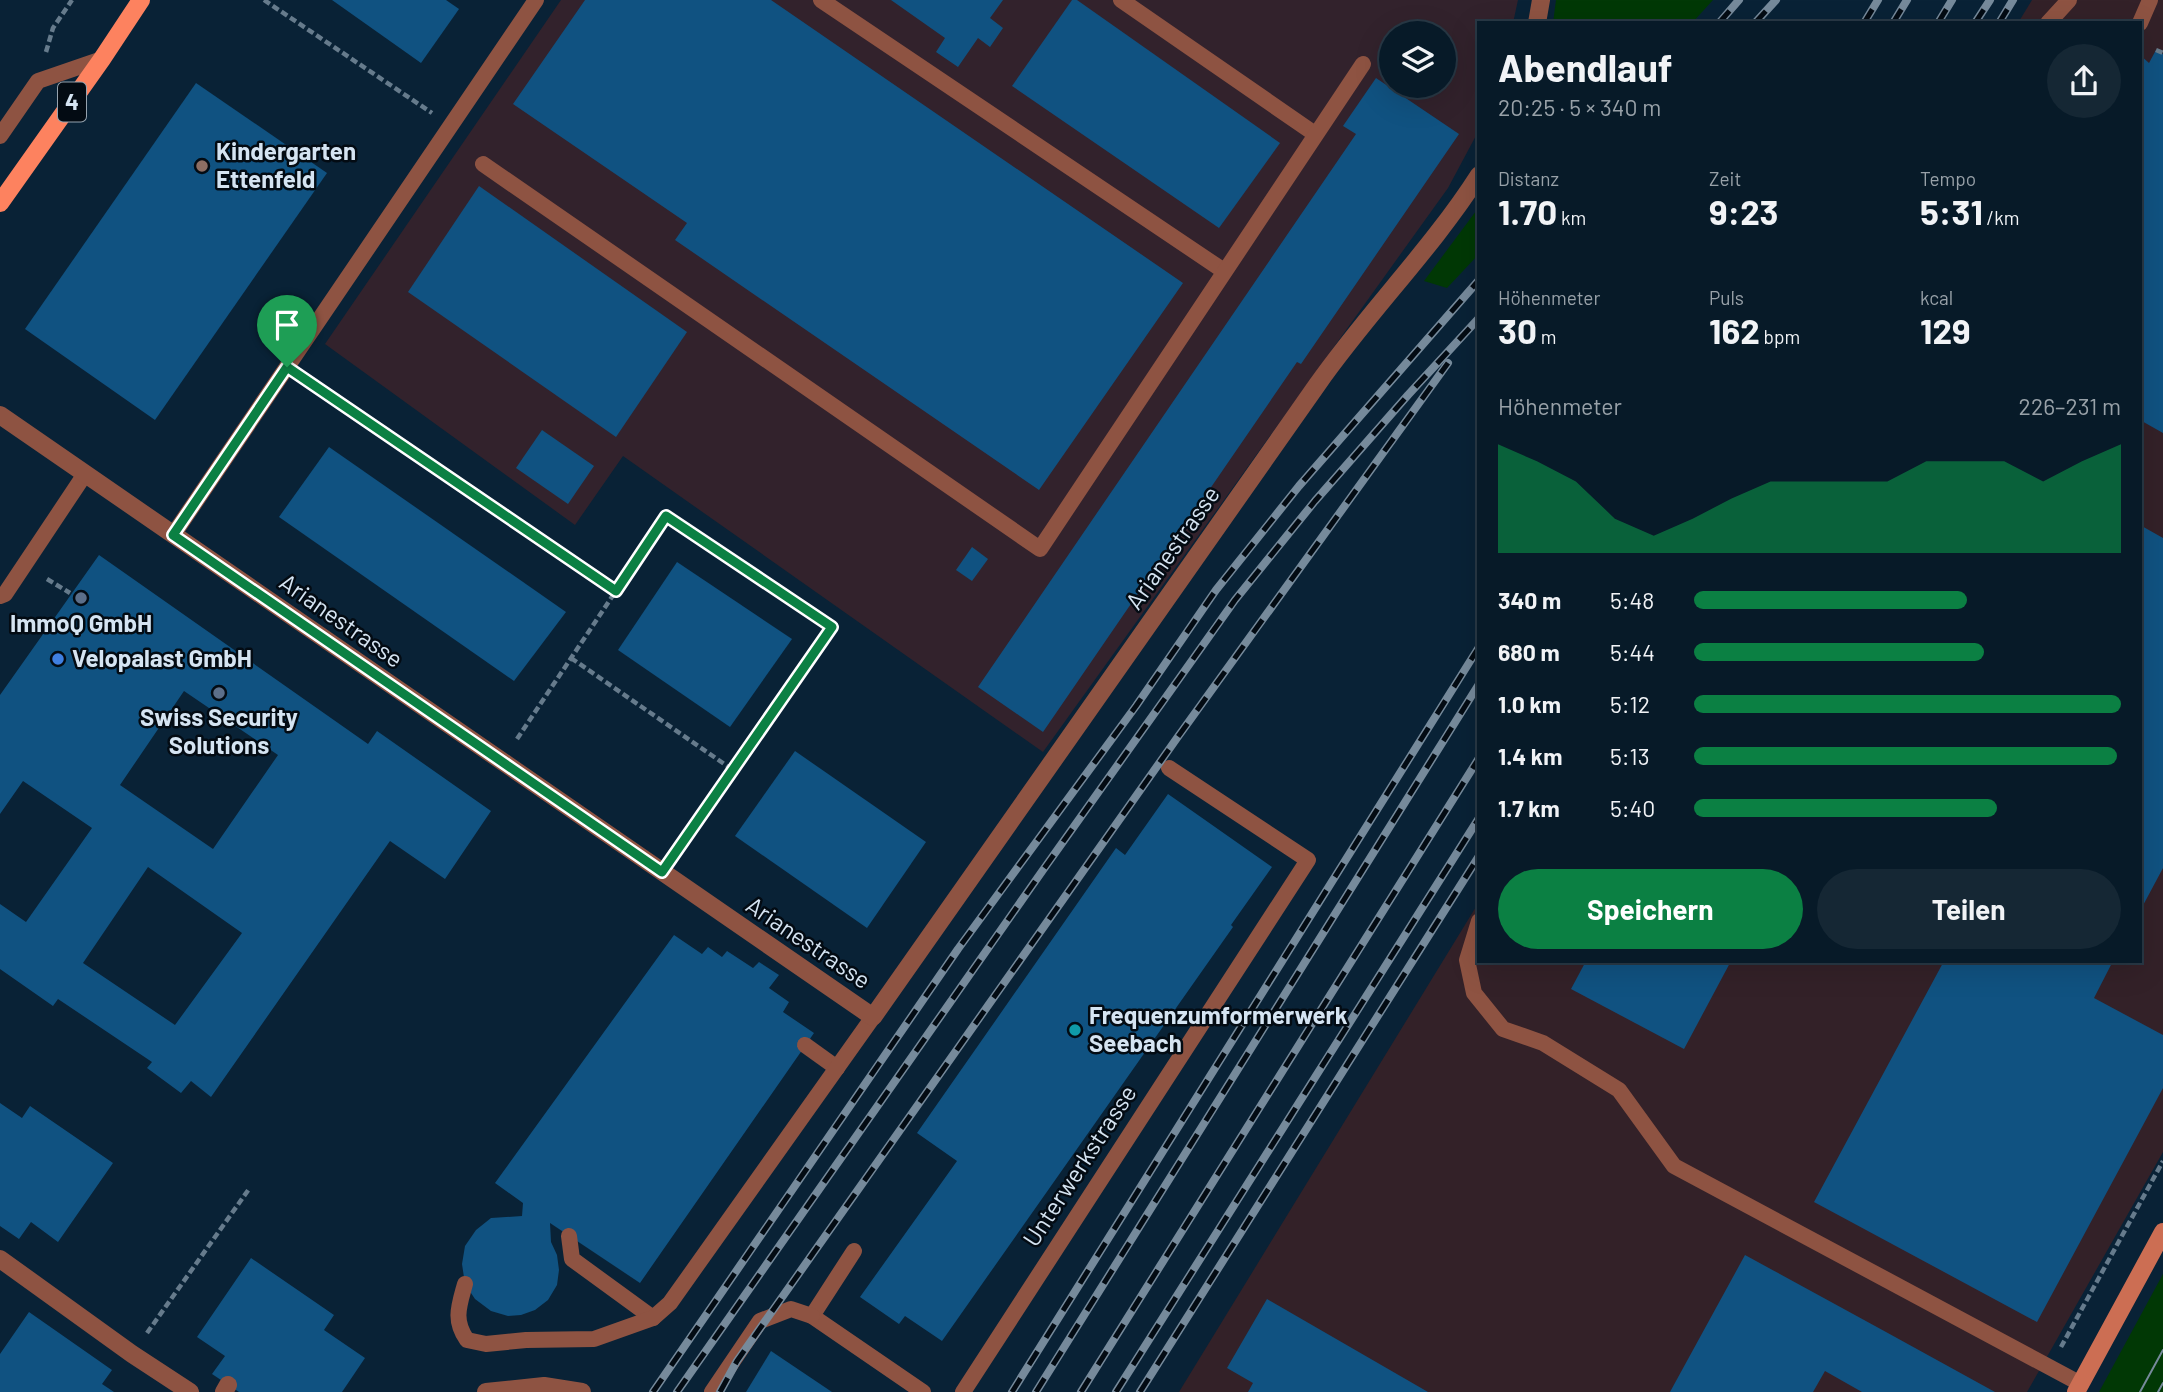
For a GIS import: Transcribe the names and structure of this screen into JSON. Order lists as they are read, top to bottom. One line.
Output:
{"streets":{"main road":["4"],"street":["Arianestrasse"],"lane":["Unterwerkstrasse"]},"places":["Kindergarten Ettenfeld","ImmoQ GmbH","Velopalast GmbH","Swiss Security Solutions","Frequenzumformerwerk Seebach"],"page":{"heading":["Abendlauf","20:25 · 5 × 340 m"],"stats":[["Distanz","1.70 km"],["Zeit","9:23"],["Tempo","5:31 /km"],["Höhenmeter","30 m"],["Puls","162 bpm"],["kcal","129"]],"chart":["Höhenmeter","226–231 m"],"list":[{"name":"340 m","note":"5:48"},{"name":"680 m","note":"5:44"},{"name":"1.0 km","note":"5:12"},{"name":"1.4 km","note":"5:13"},{"name":"1.7 km","note":"5:40"}],"buttons":["Speichern","Teilen"]}}
